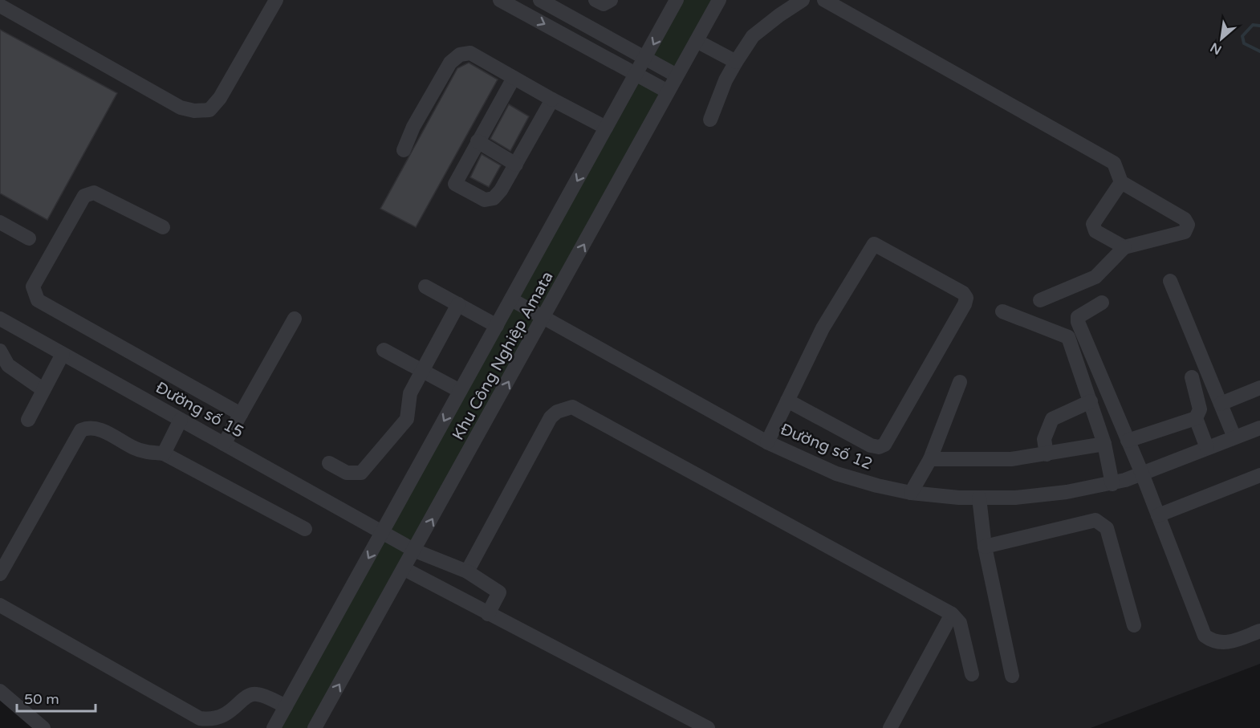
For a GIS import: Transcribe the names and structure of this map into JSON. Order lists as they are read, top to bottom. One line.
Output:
{"streets":{"street":["Khu Công Nghiệp Amata","Đường số 15","Đường số 12"]},"crossings":[["Khu Công Nghiệp Amata","Đường số 15"],["Khu Công Nghiệp Amata","Đường số 12"]],"scale_bar":"50 m","north":"bottom left"}
